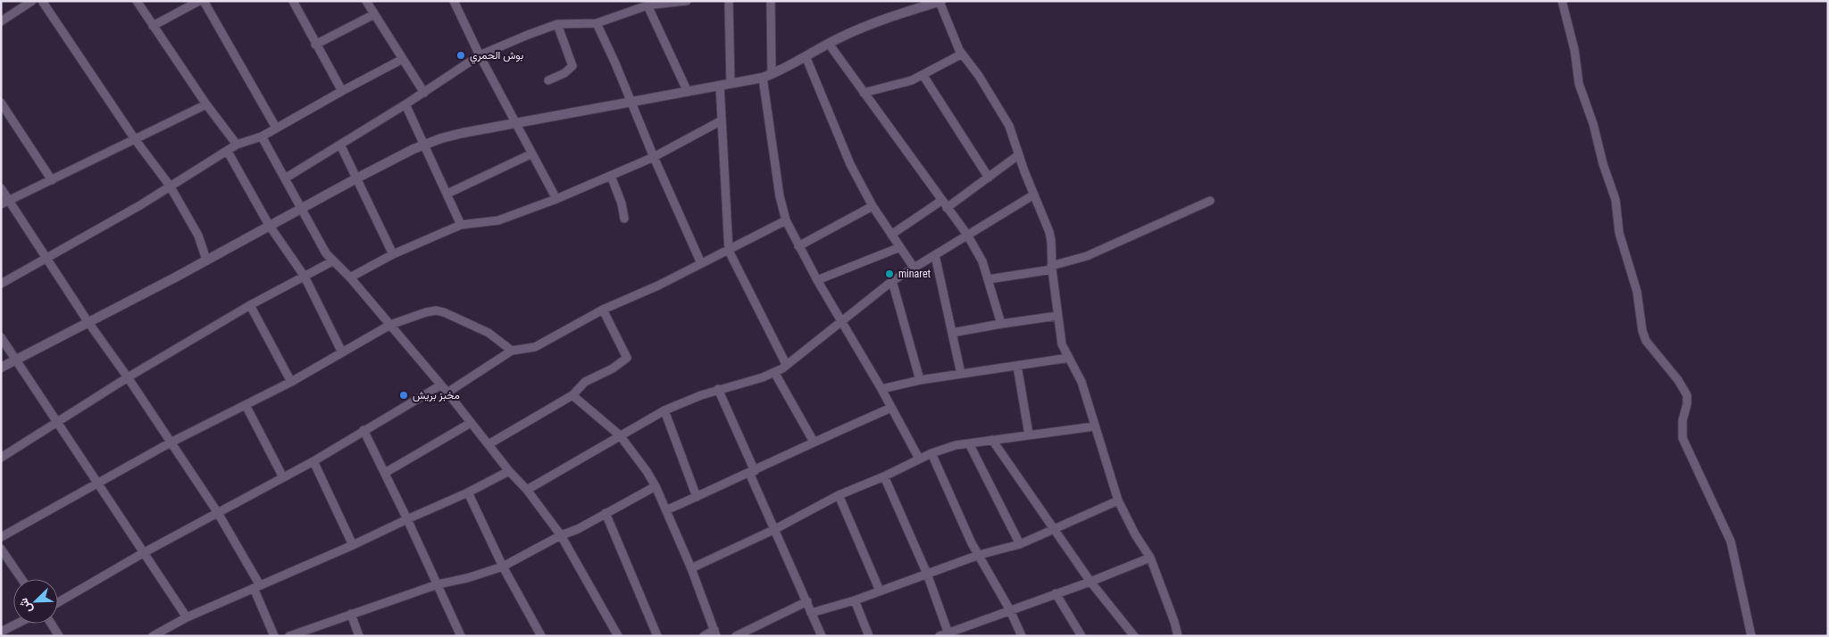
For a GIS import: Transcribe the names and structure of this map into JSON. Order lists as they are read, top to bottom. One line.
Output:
{"places":["بوش الحمري","minaret","مخبز بريش"],"north":"bottom left"}
